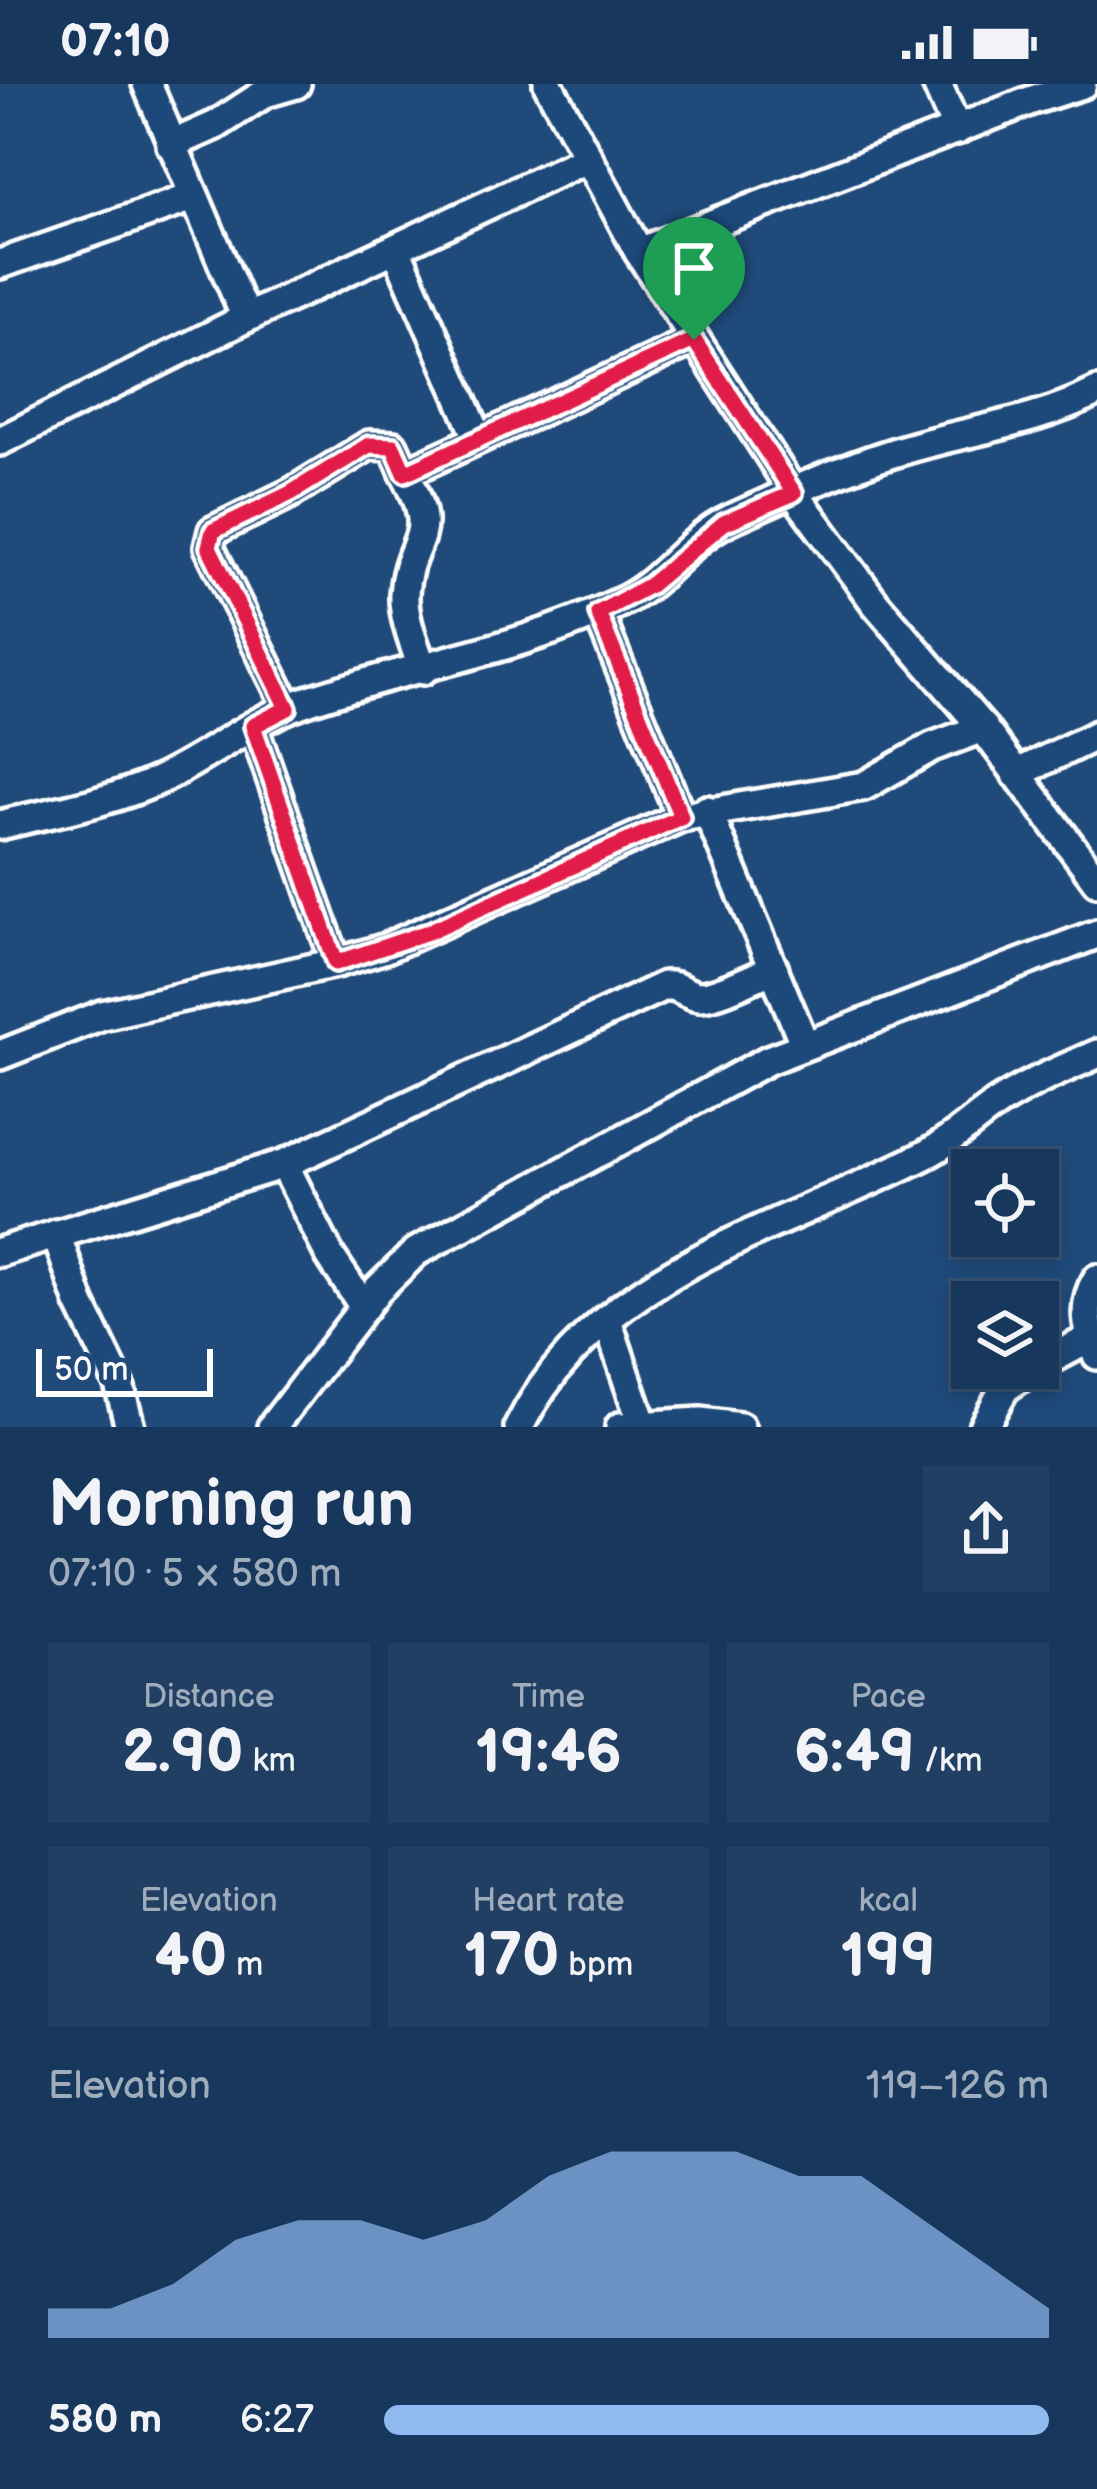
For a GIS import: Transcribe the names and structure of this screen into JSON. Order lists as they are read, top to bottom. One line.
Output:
{"scale_bar":"50 m","page":{"status":"07:10","scale":"50 m","heading":["Morning run","07:10 · 5 × 580 m"],"stats":[["Distance","2.90 km"],["Time","19:46"],["Pace","6:49 /km"],["Elevation","40 m"],["Heart rate","170 bpm"],["kcal","199"]],"chart":["Elevation","119–126 m"],"list":[{"name":"580 m","note":"6:27"}]}}
